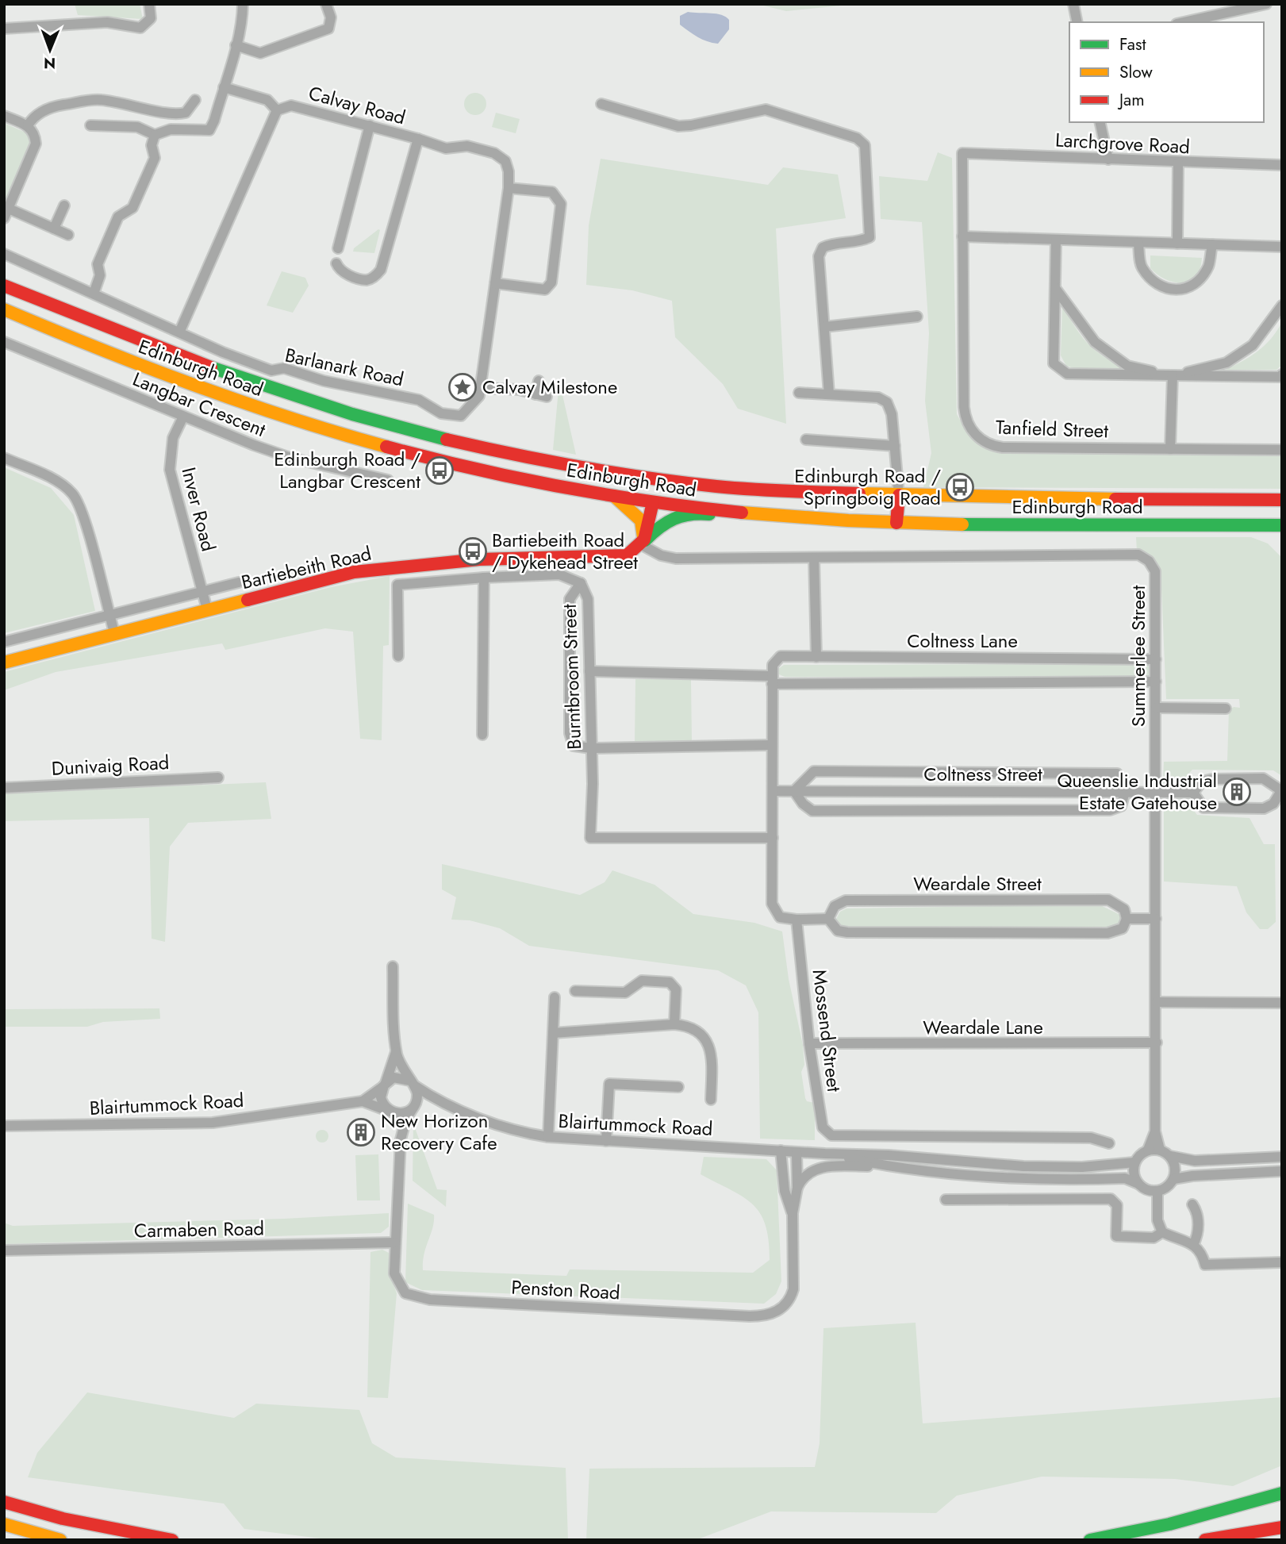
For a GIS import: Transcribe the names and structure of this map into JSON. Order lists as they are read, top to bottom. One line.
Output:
{"streets":{"main road":["Edinburgh Road","Bartiebeith Road"],"street":["Calvay Road","Larchgrove Road","Barlanark Road","Langbar Crescent","Tanfield Street","Inver Road","Coltness Lane","Summerlee Street","Burntbroom Street","Dunivaig Road","Coltness Street","Weardale Street","Weardale Lane","Mossend Street","Blairtummock Road","Carmaben Road","Penston Road"]},"crossings":[["Calvay Road","Barlanark Road"],["Larchgrove Road","Tanfield Street"],["Langbar Crescent","Inver Road"],["Inver Road","Bartiebeith Road"],["Bartiebeith Road","Summerlee Street"],["Coltness Lane","Summerlee Street"],["Coltness Lane","Burntbroom Street"],["Summerlee Street","Coltness Street"],["Summerlee Street","Weardale Lane"],["Weardale Lane","Mossend Street"],["Blairtummock Road","Penston Road"],["Carmaben Road","Penston Road"]],"places":{"place":["Calvay Milestone"],"bus stop":["Edinburgh Road / Langbar Crescent","Edinburgh Road / Springboig Road","Bartiebeith Road / Dykehead Street"],"building":["Queenslie Industrial Estate Gatehouse","New Horizon Recovery Cafe"]},"legend":["Fast","Slow","Jam"],"north":"bottom"}
